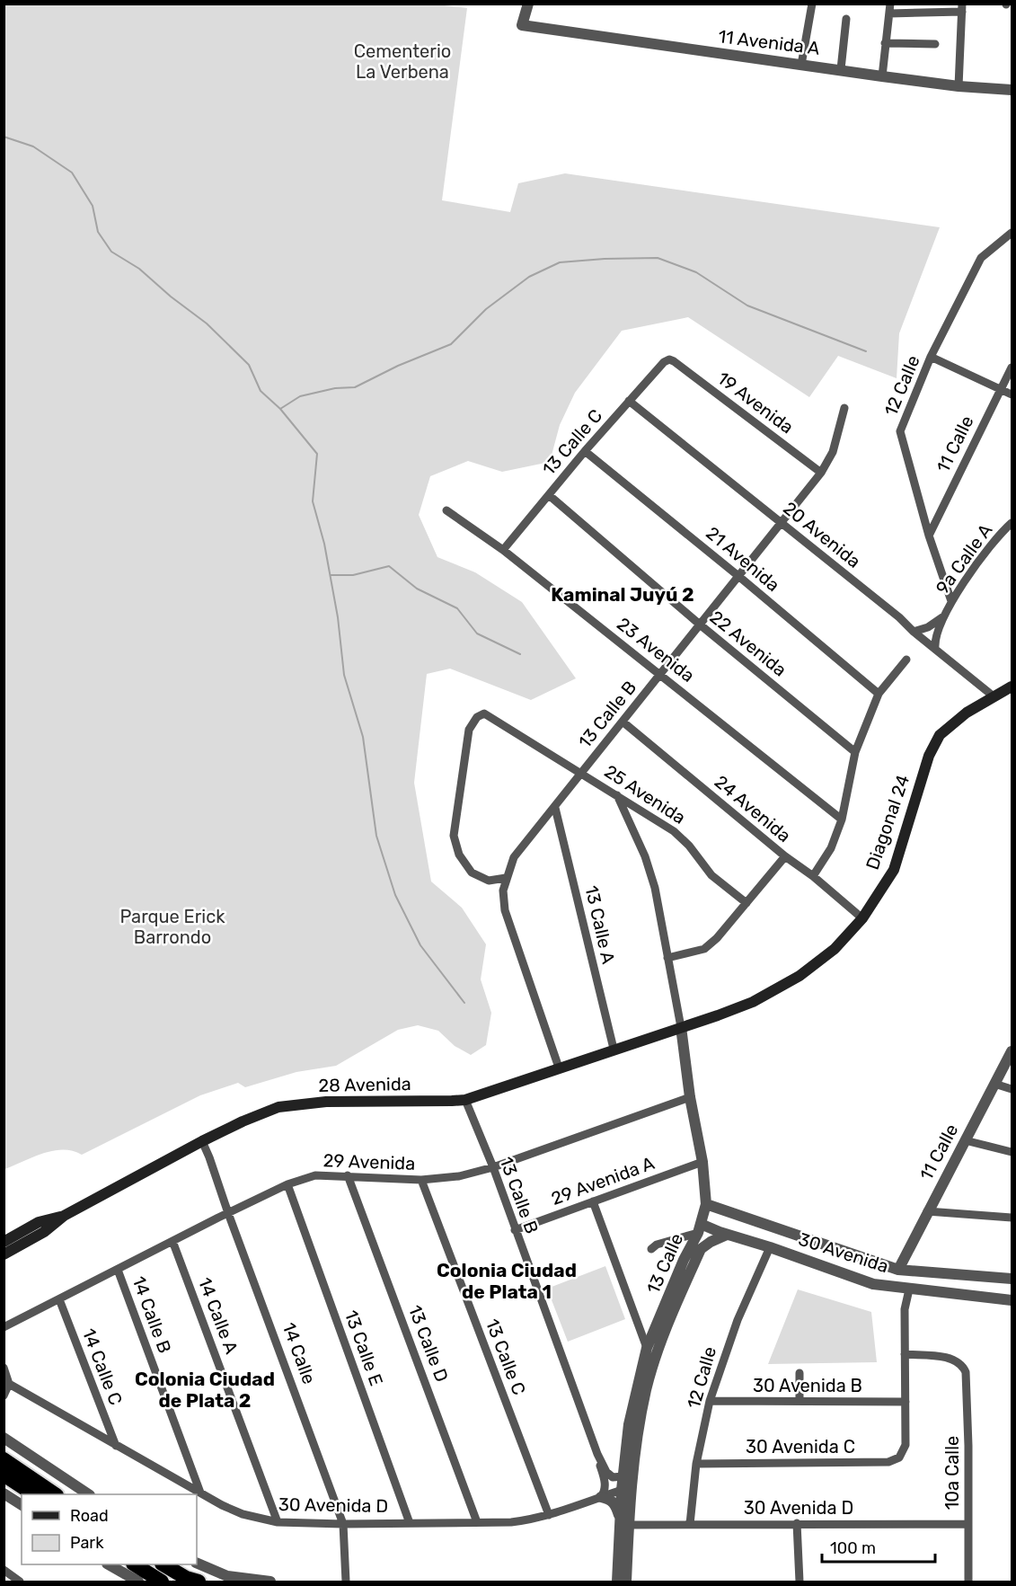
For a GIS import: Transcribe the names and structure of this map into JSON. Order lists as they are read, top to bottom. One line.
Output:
{"streets":{"main road":["Diagonal 24","28 Avenida"],"street":["11 Avenida A","12 Calle","19 Avenida","13 Calle C","11 Calle","20 Avenida","21 Avenida","9a Calle A","22 Avenida","23 Avenida","13 Calle B","25 Avenida","24 Avenida","13 Calle A","29 Avenida","29 Avenida A","30 Avenida","13 Calle","14 Calle B","14 Calle A","13 Calle D","13 Calle E","14 Calle","14 Calle C","30 Avenida B","30 Avenida C","10a Calle","30 Avenida D"]},"crossings":[["12 Calle","11 Calle"],["12 Calle","9a Calle A"],["12 Calle","30 Avenida"],["12 Calle","30 Avenida B"],["12 Calle","30 Avenida C"],["12 Calle","30 Avenida D"],["19 Avenida","13 Calle C"],["19 Avenida","13 Calle B"],["13 Calle C","20 Avenida"],["13 Calle C","21 Avenida"],["13 Calle C","22 Avenida"],["13 Calle C","23 Avenida"],["13 Calle C","29 Avenida"],["13 Calle C","30 Avenida D"],["11 Calle","30 Avenida"],["20 Avenida","9a Calle A"],["20 Avenida","13 Calle B"],["20 Avenida","Diagonal 24"],["21 Avenida","13 Calle B"],["22 Avenida","13 Calle B"],["23 Avenida","13 Calle B"],["13 Calle B","25 Avenida"],["13 Calle B","24 Avenida"],["13 Calle B","13 Calle A"],["13 Calle B","28 Avenida"],["13 Calle B","29 Avenida"],["13 Calle B","29 Avenida A"],["13 Calle B","13 Calle"],["13 Calle B","30 Avenida D"],["25 Avenida","13 Calle"],["24 Avenida","Diagonal 24"],["Diagonal 24","28 Avenida"],["Diagonal 24","13 Calle"],["13 Calle A","28 Avenida"],["28 Avenida","13 Calle"],["28 Avenida","14 Calle"],["29 Avenida","13 Calle"],["29 Avenida","14 Calle B"],["29 Avenida","14 Calle A"],["29 Avenida","13 Calle D"],["29 Avenida","13 Calle E"],["29 Avenida","14 Calle"],["29 Avenida","14 Calle C"],["29 Avenida A","13 Calle"],["30 Avenida","13 Calle"],["13 Calle","30 Avenida D"],["14 Calle B","30 Avenida D"],["14 Calle A","30 Avenida D"],["13 Calle D","30 Avenida D"],["13 Calle E","30 Avenida D"],["14 Calle","30 Avenida D"],["14 Calle C","30 Avenida D"],["30 Avenida B","30 Avenida C"],["10a Calle","30 Avenida D"]],"districts":["Kaminal Juyú 2","Colonia Ciudad de Plata 1","Colonia Ciudad de Plata 2"],"parks":["Cementerio La Verbena","Parque Erick Barrondo"],"legend":["Road","Park"],"scale_bar":"100 m"}
